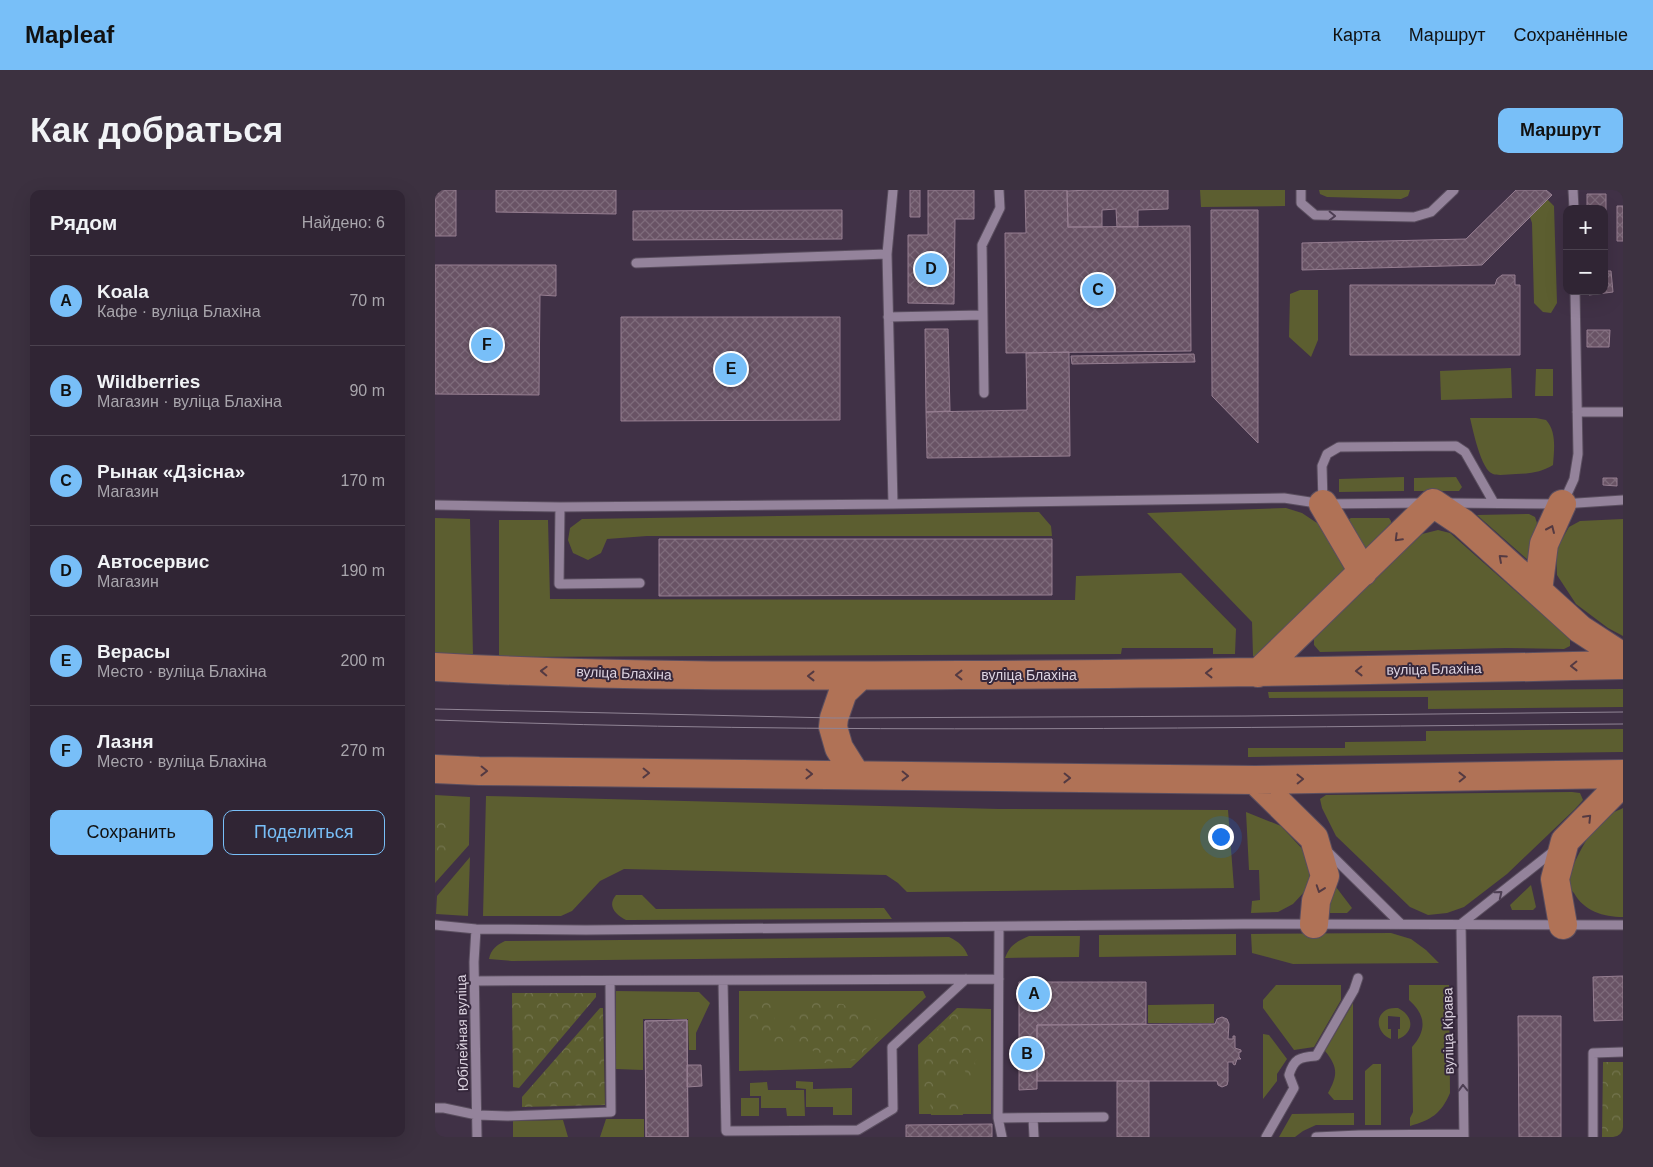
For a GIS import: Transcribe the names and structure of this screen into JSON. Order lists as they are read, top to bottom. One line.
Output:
{"streets":{"main road":["вуліца Блахіна"],"street":["вуліца Кірава","Юбілейная вуліца"]},"one_way":["вуліца Кірава"],"page":{"header":"Mapleaf","nav":["Карта","Маршрут","Сохранённые"],"buttons":["Маршрут",["Сохранить","Поделиться"]],"title":"Как добраться","heading":["Рядом","Найдено: 6"],"map_buttons":["+","−"],"pins":["D","C","F","E","A","B"],"list":[{"mark":"A","name":"Koala","note":"Кафе · вуліца Блахіна","value":"70 m"},{"mark":"B","name":"Wildberries","note":"Магазин · вуліца Блахіна","value":"90 m"},{"mark":"C","name":"Рынак «Дзісна»","note":"Магазин","value":"170 m"},{"mark":"D","name":"Автосервис","note":"Магазин","value":"190 m"},{"mark":"E","name":"Верасы","note":"Место · вуліца Блахіна","value":"200 m"},{"mark":"F","name":"Лазня","note":"Место · вуліца Блахіна","value":"270 m"}]}}
